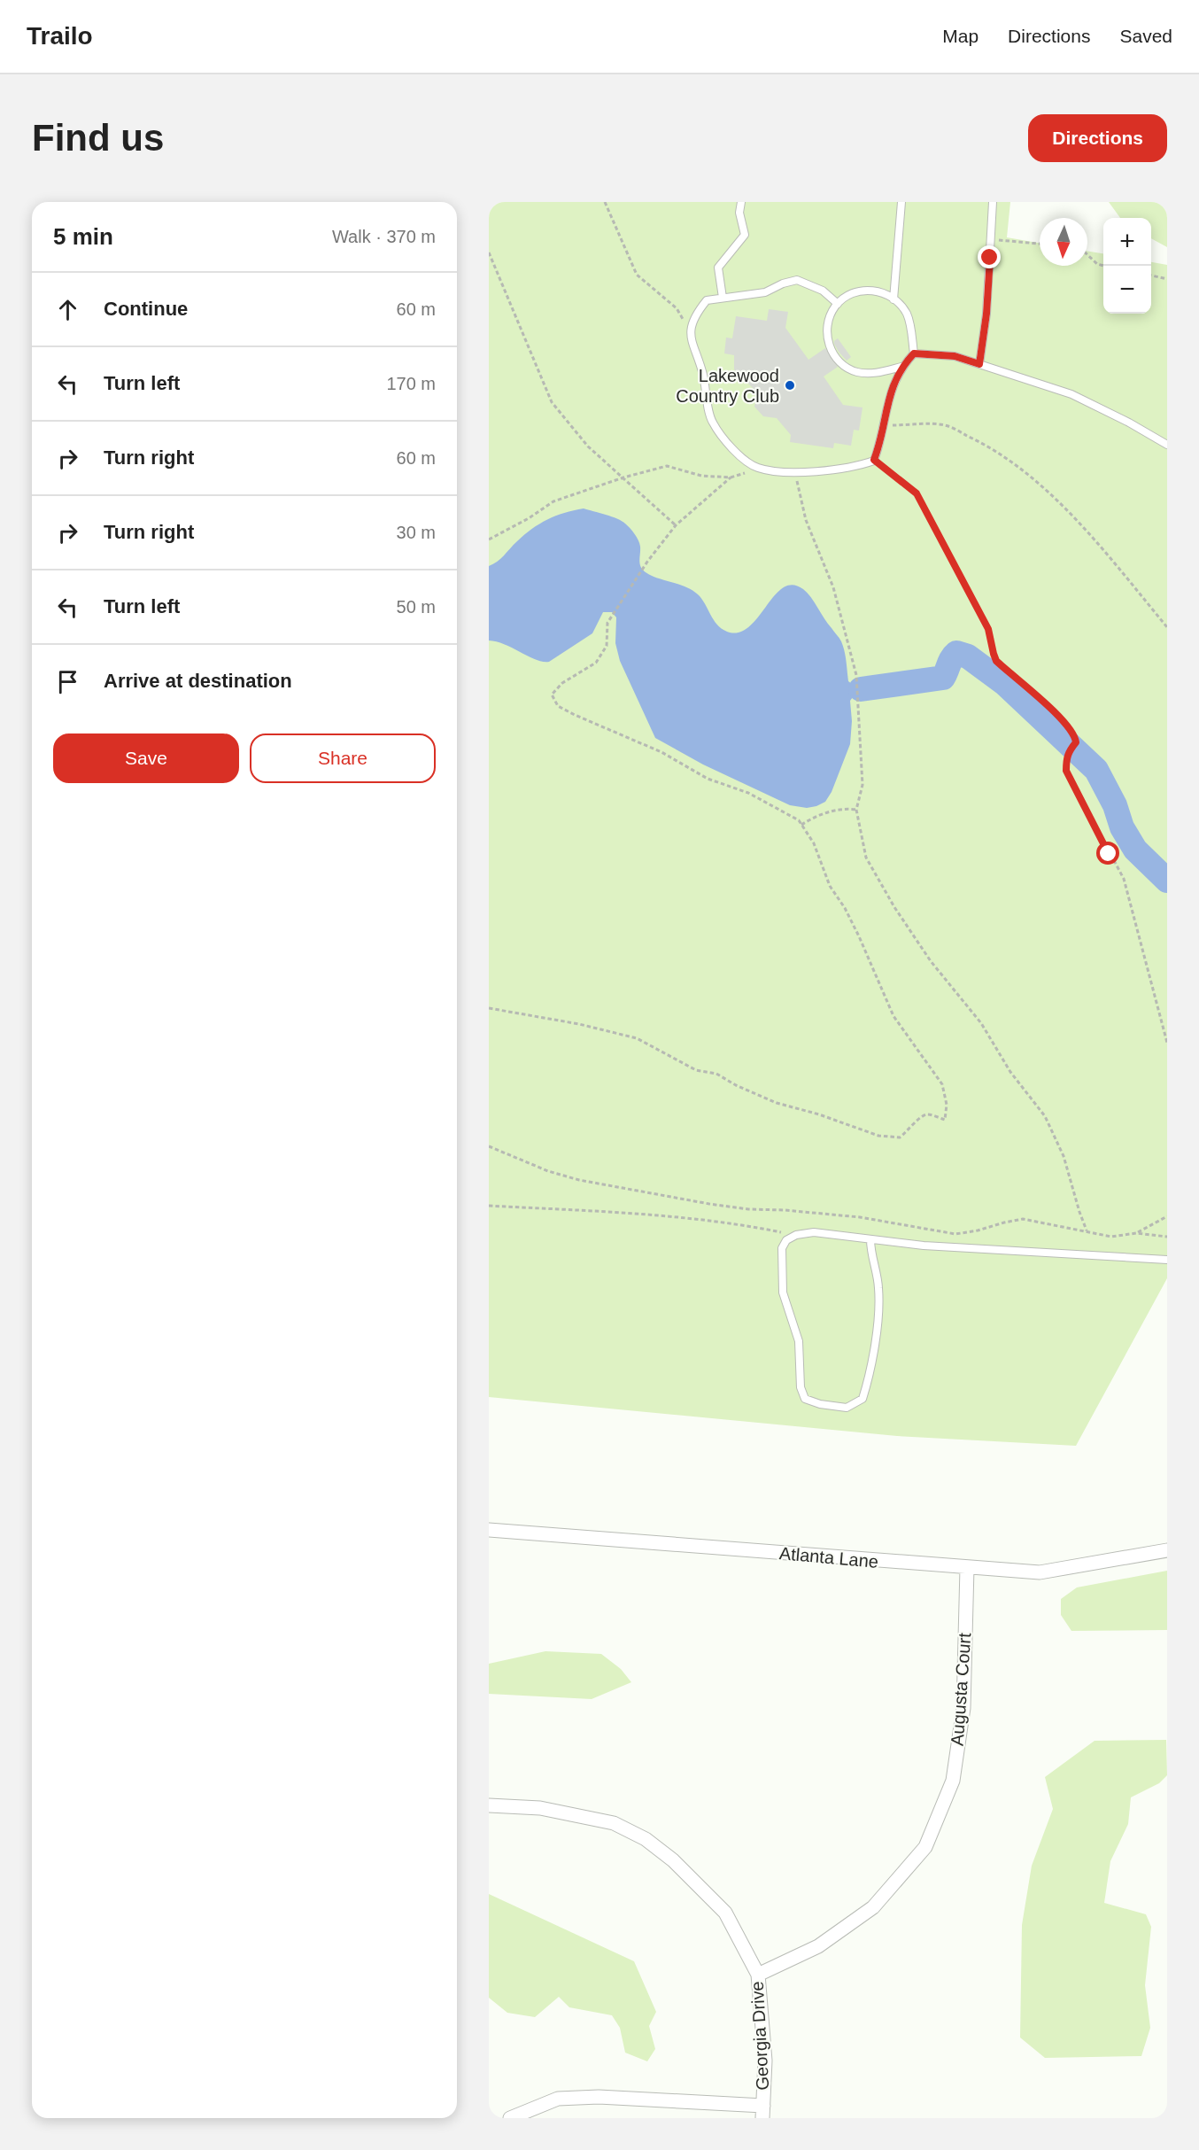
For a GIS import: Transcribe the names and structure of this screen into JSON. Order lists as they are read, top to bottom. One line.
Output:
{"streets":{"street":["Atlanta Lane","Augusta Court","Georgia Drive"]},"crossings":[["Atlanta Lane","Augusta Court"],["Augusta Court","Georgia Drive"]],"places":["Lakewood Country Club"],"north":"bottom","page":{"header":"Trailo","nav":["Map","Directions","Saved"],"buttons":["Directions",["Save","Share"]],"title":"Find us","heading":["5 min","Walk · 370 m"],"map_buttons":["+","−"],"list":[["Continue","60 m"],["Turn left","170 m"],["Turn right","60 m"],["Turn right","30 m"],["Turn left","50 m"],"Arrive at destination"]}}
